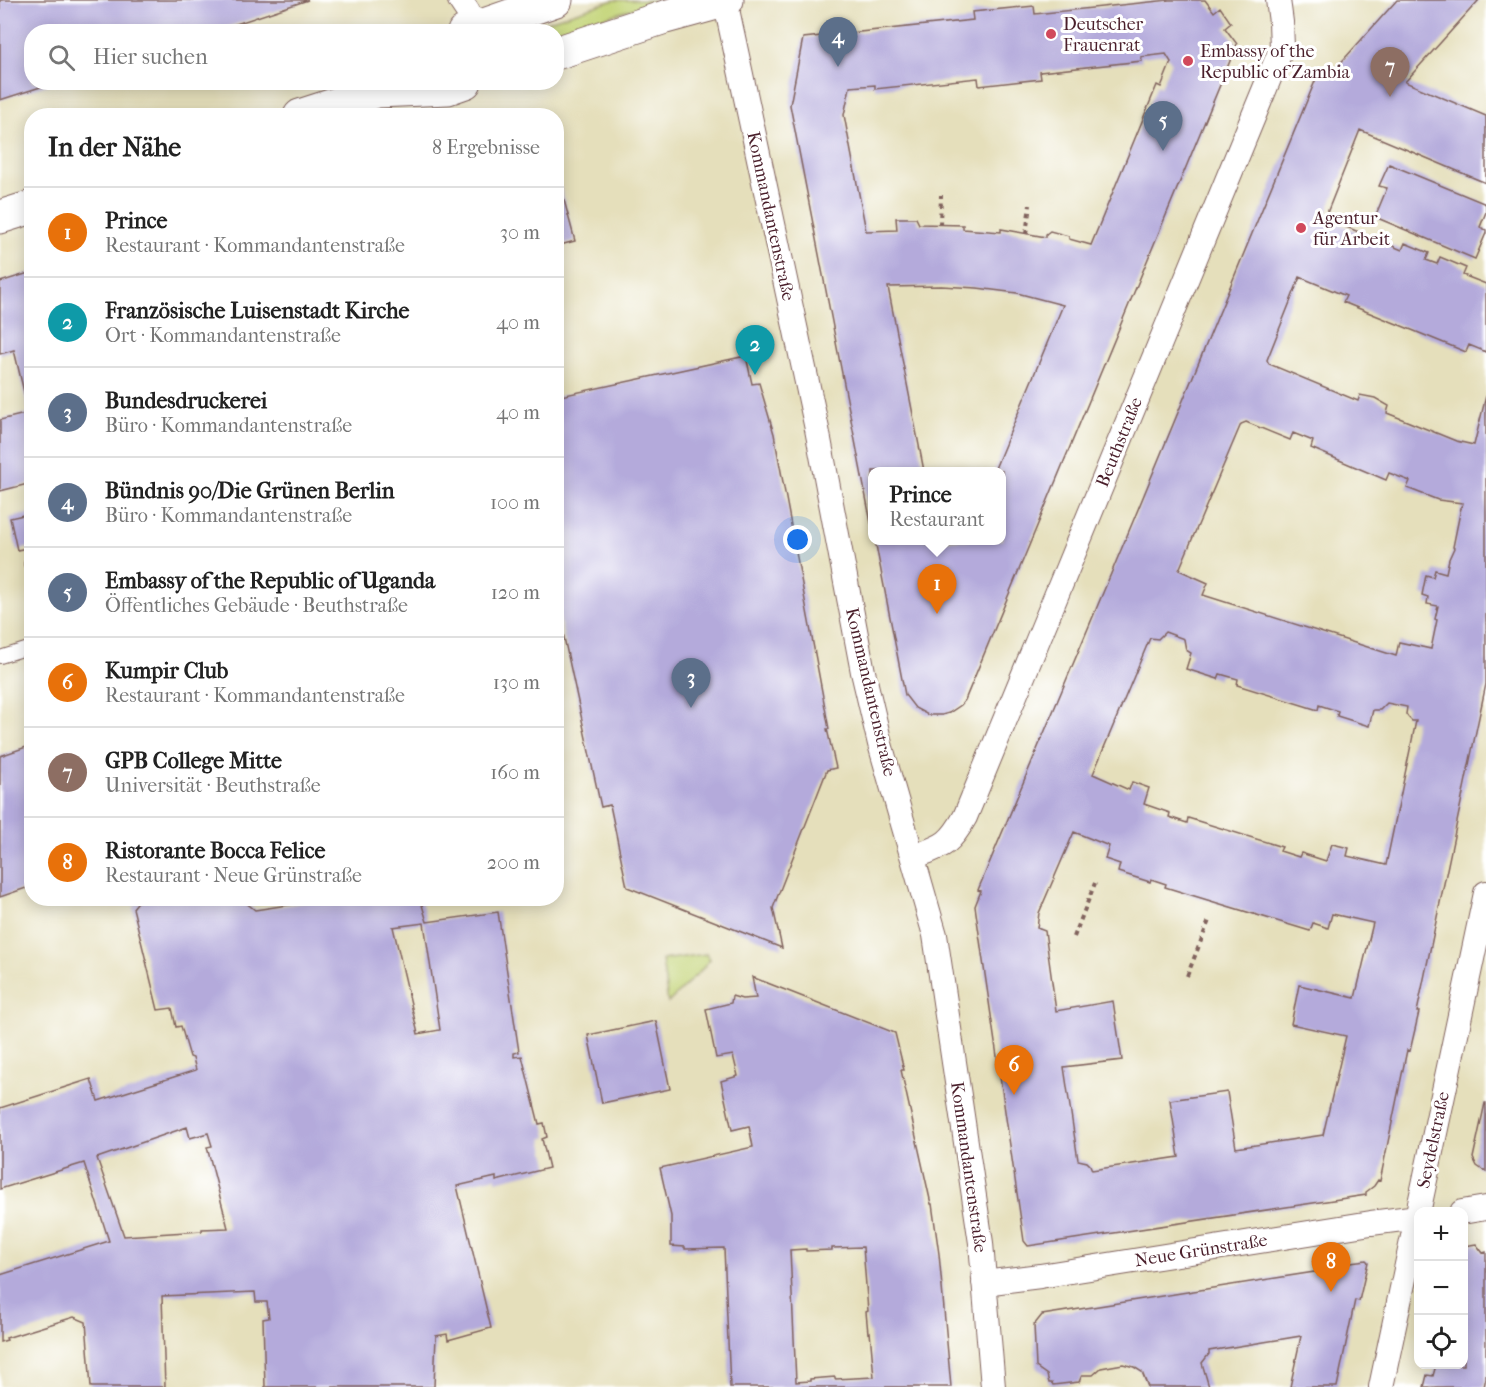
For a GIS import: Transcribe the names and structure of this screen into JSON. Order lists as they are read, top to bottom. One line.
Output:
{"streets":{"street":["Kommandantenstraße","Beuthstraße","Seydelstraße","Neue Grünstraße"]},"crossings":[["Kommandantenstraße","Beuthstraße"],["Kommandantenstraße","Neue Grünstraße"]],"places":["Deutscher Frauenrat","Embassy of the Republic of Zambia","Agentur für Arbeit"],"page":{"pins":["4","7","5","2","1","3","6","8"],"search":"Hier suchen","heading":["In der Nähe","8 Ergebnisse"],"list":[{"mark":"1","name":"Prince","note":"Restaurant · Kommandantenstraße","value":"30 m"},{"mark":"2","name":"Französische Luisenstadt Kirche","note":"Ort · Kommandantenstraße","value":"40 m"},{"mark":"3","name":"Bundesdruckerei","note":"Büro · Kommandantenstraße","value":"40 m"},{"mark":"4","name":"Bündnis 90/Die Grünen Berlin","note":"Büro · Kommandantenstraße","value":"100 m"},{"mark":"5","name":"Embassy of the Republic of Uganda","note":"Öffentliches Gebäude · Beuthstraße","value":"120 m"},{"mark":"6","name":"Kumpir Club","note":"Restaurant · Kommandantenstraße","value":"130 m"},{"mark":"7","name":"GPB College Mitte","note":"Universität · Beuthstraße","value":"160 m"},{"mark":"8","name":"Ristorante Bocca Felice","note":"Restaurant · Neue Grünstraße","value":"200 m"}],"popup":["Prince","Restaurant"],"map_buttons":["+","−"]}}
